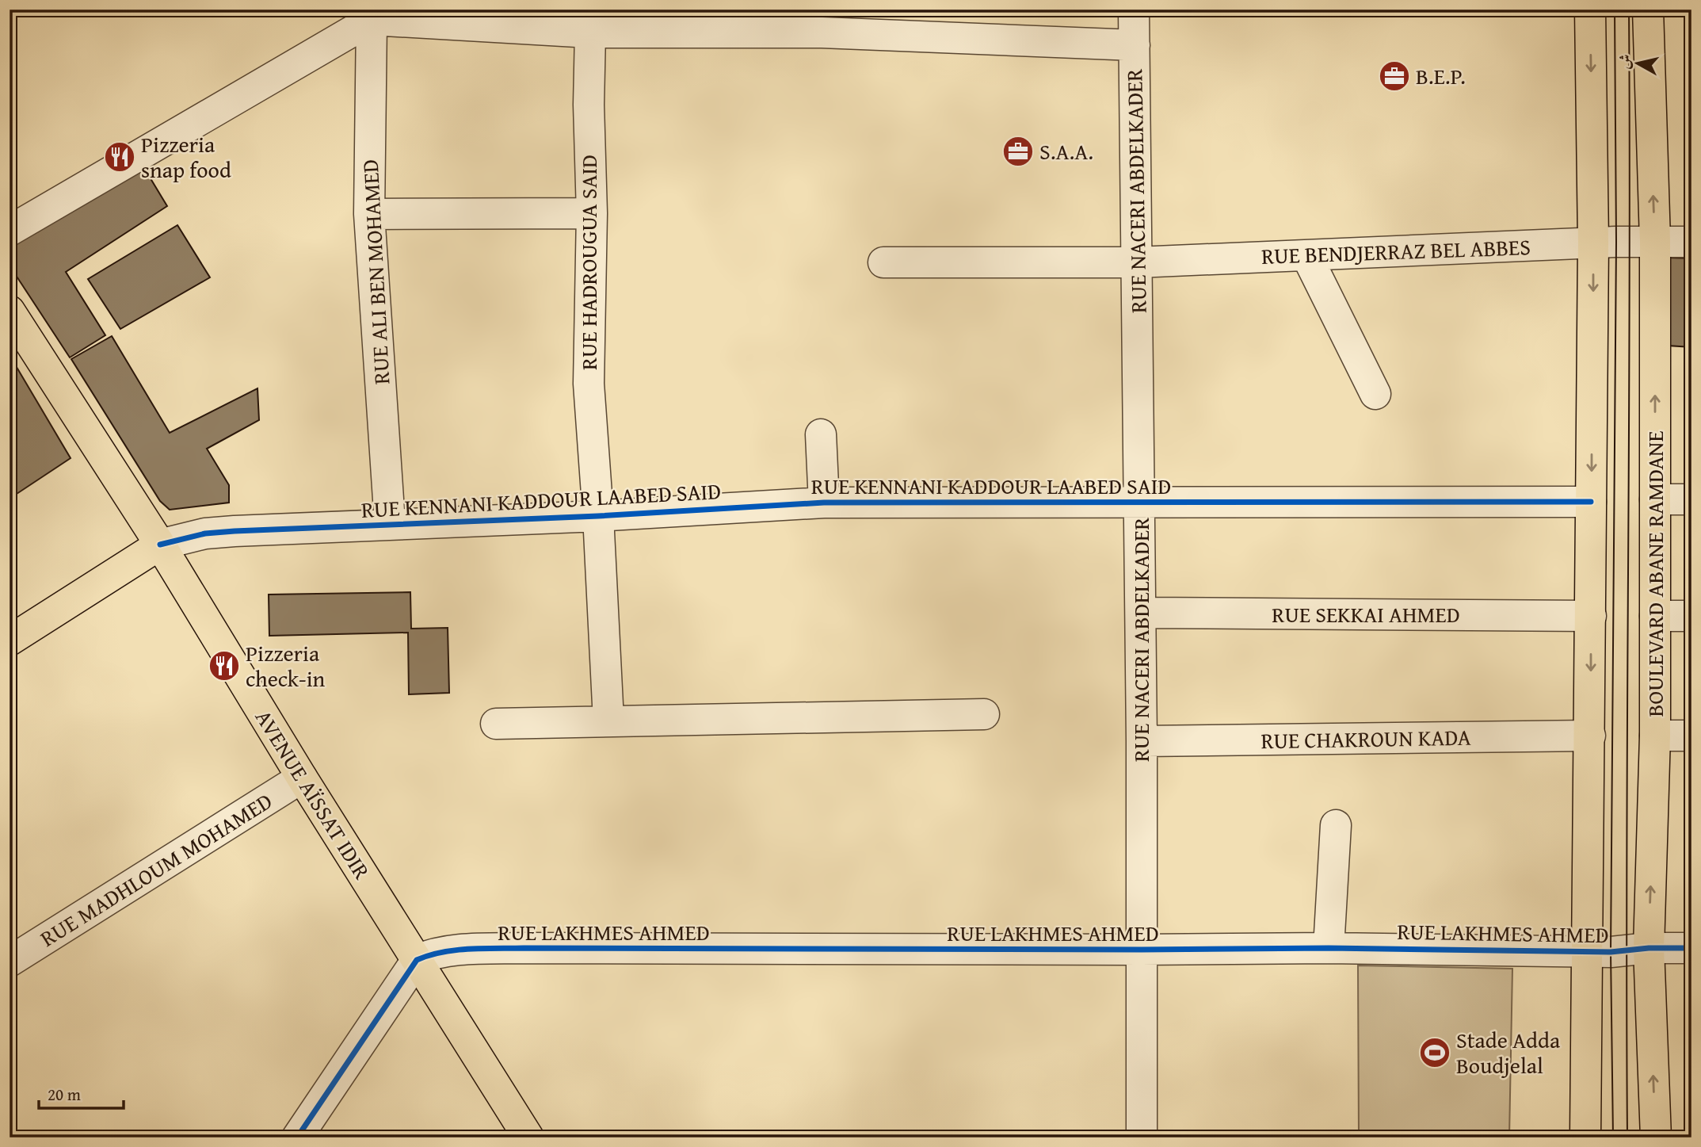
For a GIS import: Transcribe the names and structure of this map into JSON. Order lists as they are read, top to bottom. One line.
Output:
{"streets":{"main road":["BOULEVARD ABANE RAMDANE","AVENUE AÏSSAT IDIR"],"street":["RUE NACERI ABDELKADER","RUE BENDJERRAZ BEL ABBES","RUE HADROUGUA SAID","RUE ALI BEN MOHAMED","RUE KENNANI KADDOUR LAABED SAID","RUE SEKKAI AHMED","RUE CHAKROUN KADA","RUE MADHLOUM MOHAMED","RUE LAKHMES AHMED"]},"crossings":[["RUE NACERI ABDELKADER","RUE BENDJERRAZ BEL ABBES"],["RUE NACERI ABDELKADER","RUE KENNANI KADDOUR LAABED SAID"],["RUE NACERI ABDELKADER","RUE SEKKAI AHMED"],["RUE NACERI ABDELKADER","RUE CHAKROUN KADA"],["RUE NACERI ABDELKADER","RUE LAKHMES AHMED"],["RUE BENDJERRAZ BEL ABBES","BOULEVARD ABANE RAMDANE"],["RUE HADROUGUA SAID","RUE KENNANI KADDOUR LAABED SAID"],["RUE ALI BEN MOHAMED","RUE KENNANI KADDOUR LAABED SAID"],["RUE KENNANI KADDOUR LAABED SAID","AVENUE AÏSSAT IDIR"],["BOULEVARD ABANE RAMDANE","RUE LAKHMES AHMED"],["AVENUE AÏSSAT IDIR","RUE MADHLOUM MOHAMED"],["AVENUE AÏSSAT IDIR","RUE LAKHMES AHMED"]],"places":{"office":["B.E.P.","S.A.A."],"restaurant":["Pizzeria snap food","Pizzeria check-in"],"sports":["Stade Adda Boudjelal"]},"scale_bar":"20 m","north":"left"}
